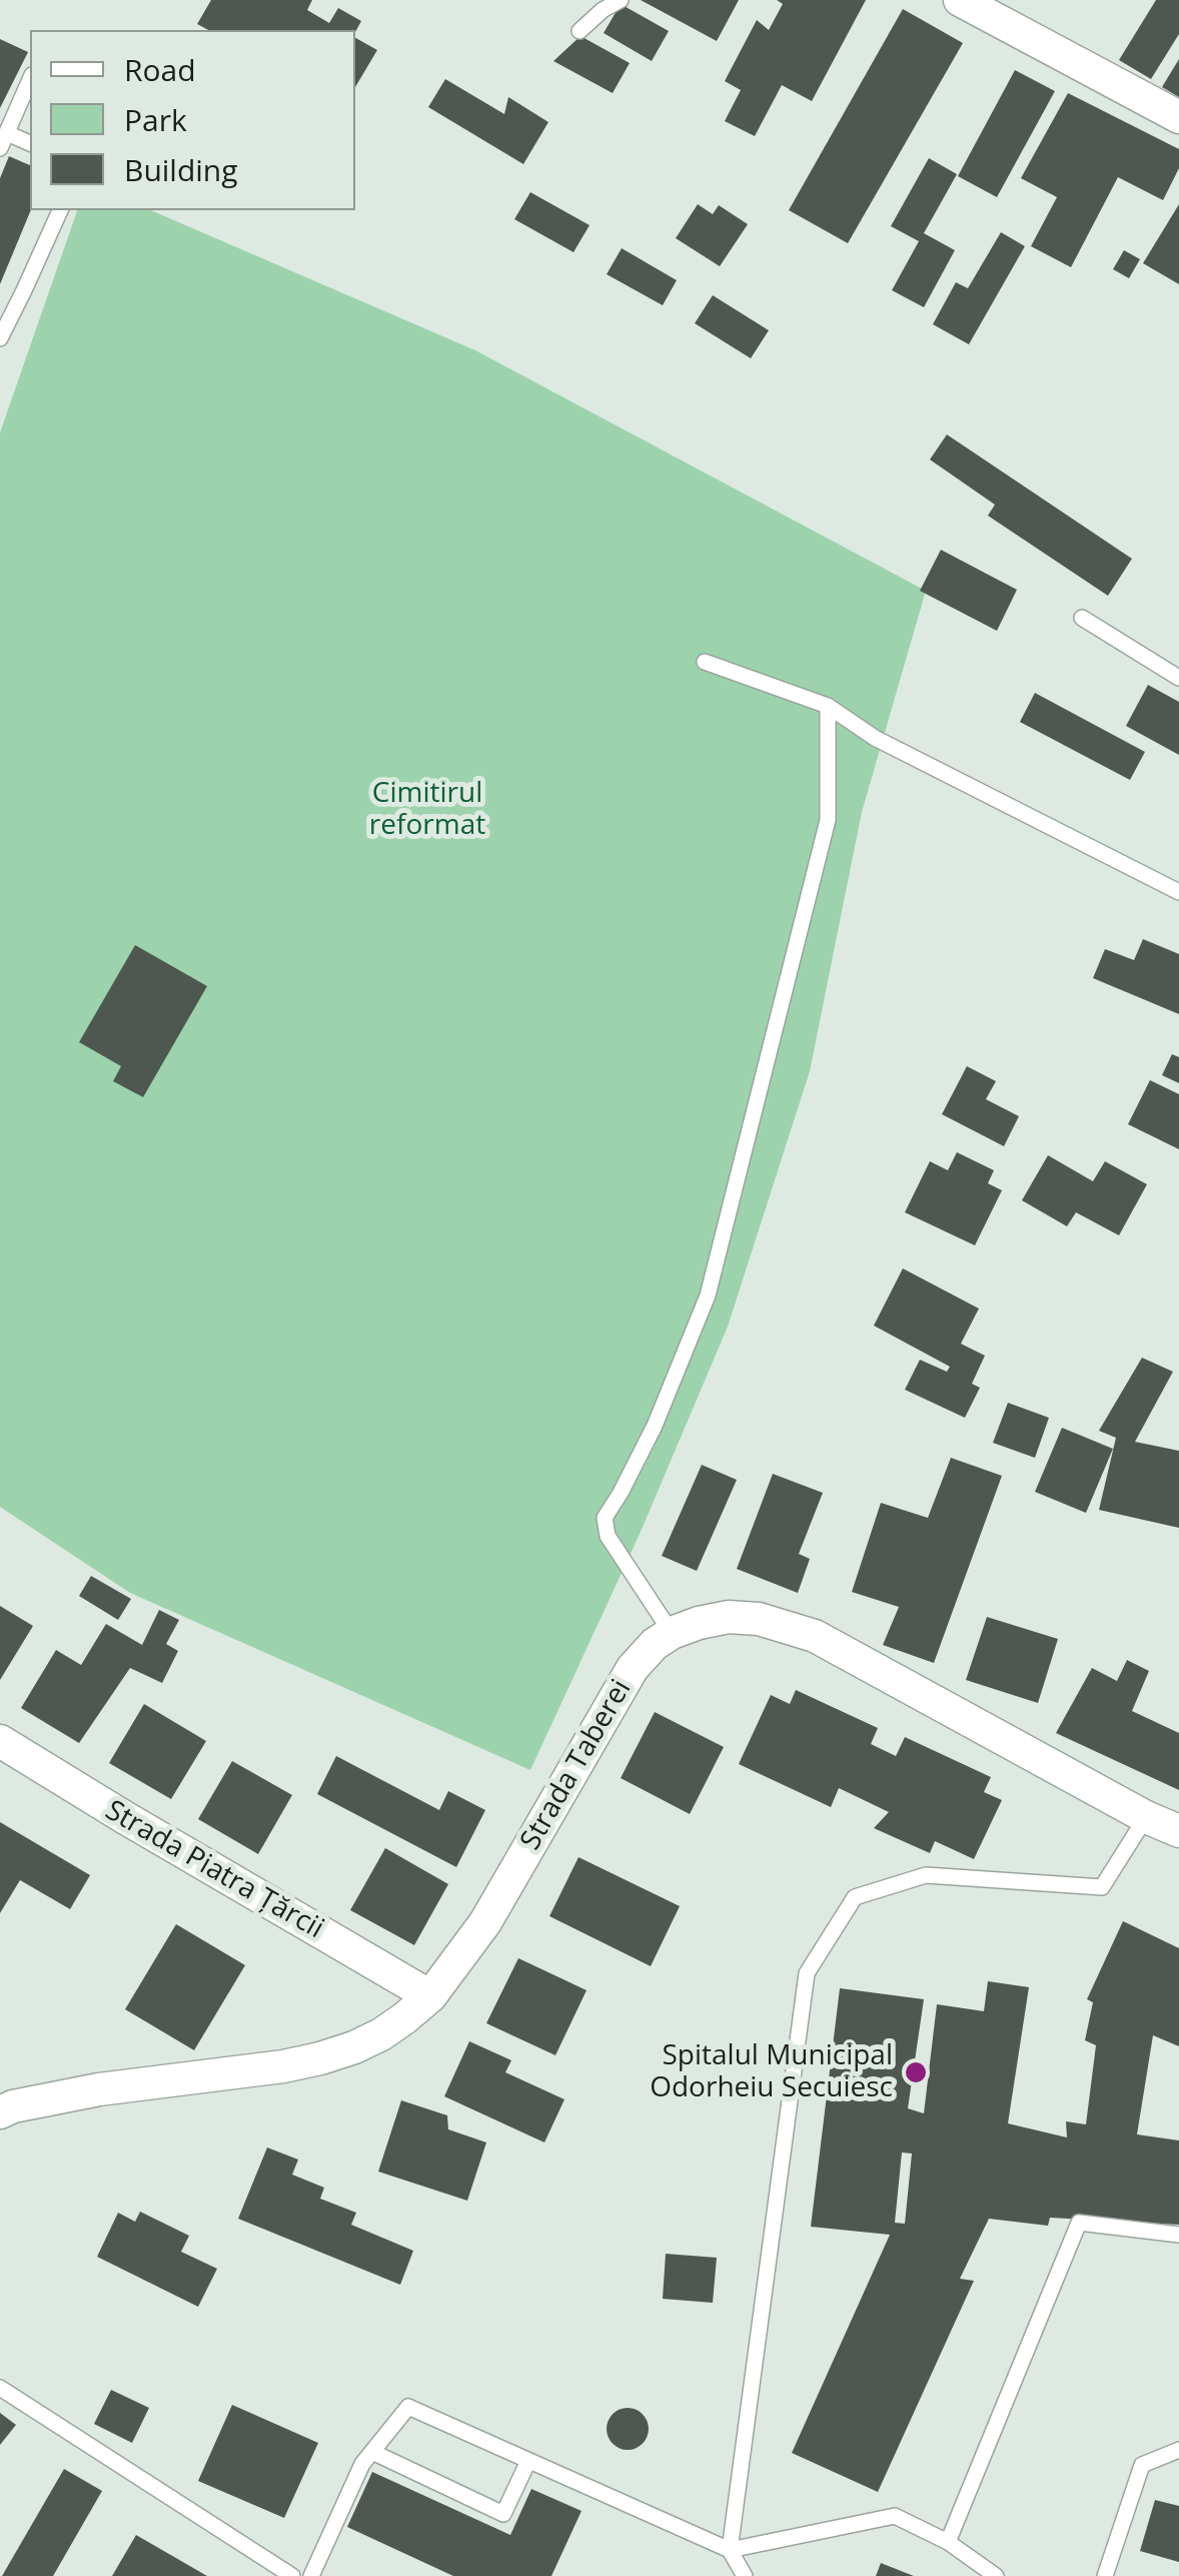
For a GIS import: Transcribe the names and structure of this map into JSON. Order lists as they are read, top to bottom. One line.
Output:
{"streets":{"street":["Strada Taberei","Strada Piatra Țărcii"]},"crossings":[["Strada Taberei","Strada Piatra Țărcii"]],"parks":["Cimitirul reformat"],"places":["Spitalul Municipal Odorheiu Secuiesc"],"legend":["Road","Park","Building"]}
